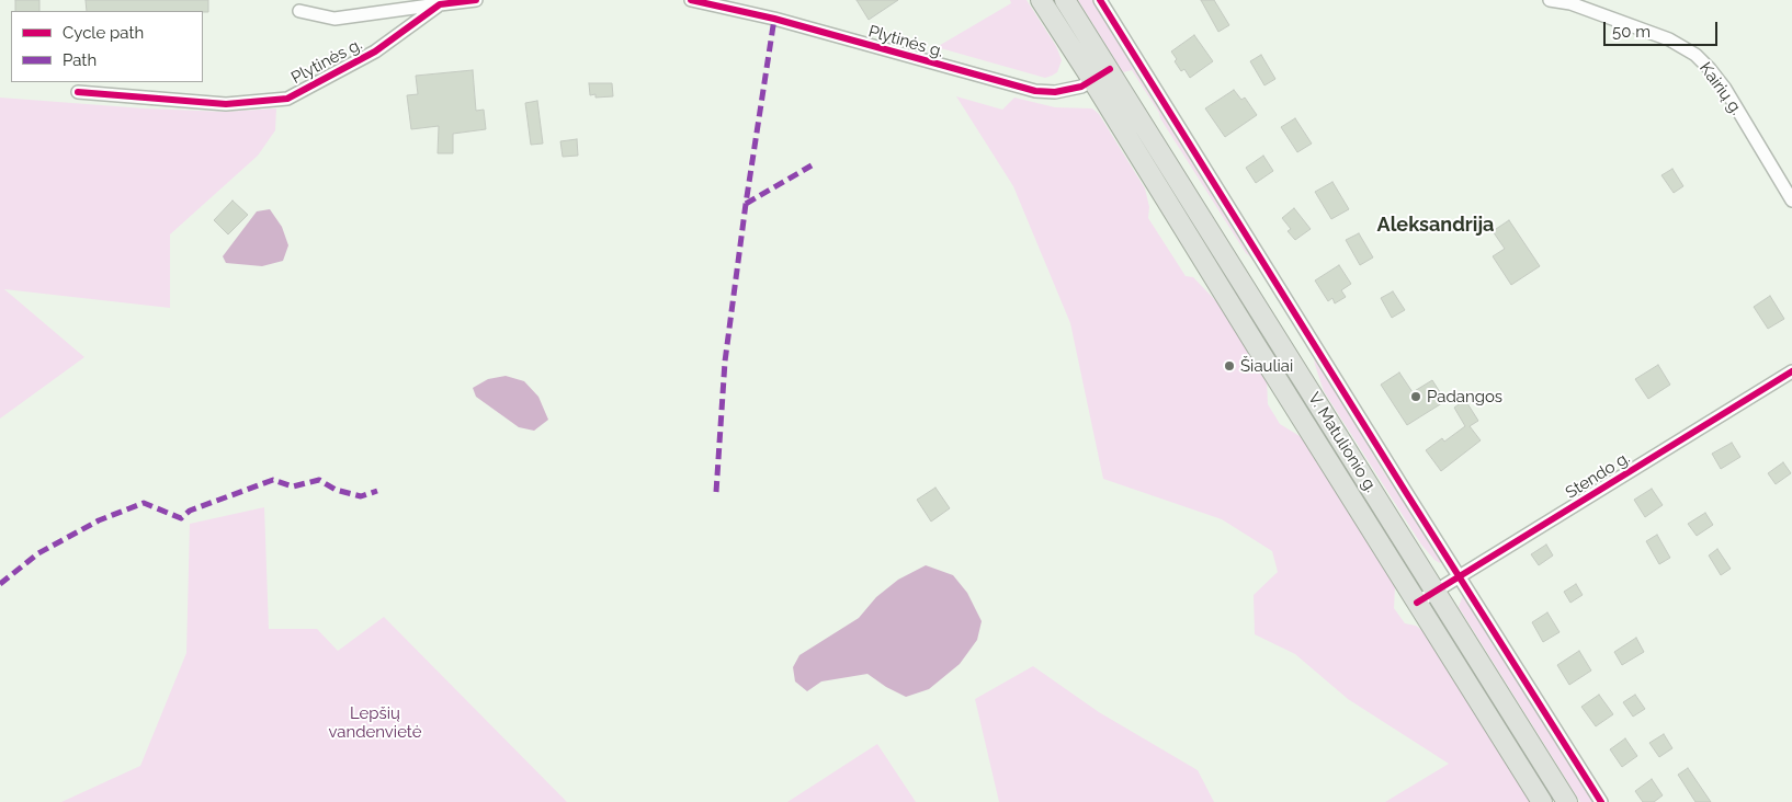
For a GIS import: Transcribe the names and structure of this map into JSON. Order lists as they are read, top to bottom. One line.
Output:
{"streets":{"highway":["V. Matulionio g."],"street":["Plytinės g.","Kairių g.","Stendo g."]},"crossings":[["Plytinės g.","V. Matulionio g."],["V. Matulionio g.","Stendo g."]],"districts":["Aleksandrija"],"parks":["Lepšių vandenvietė"],"places":["Šiauliai","Padangos"],"legend":["Cycle path","Path"],"scale_bar":"50 m"}
